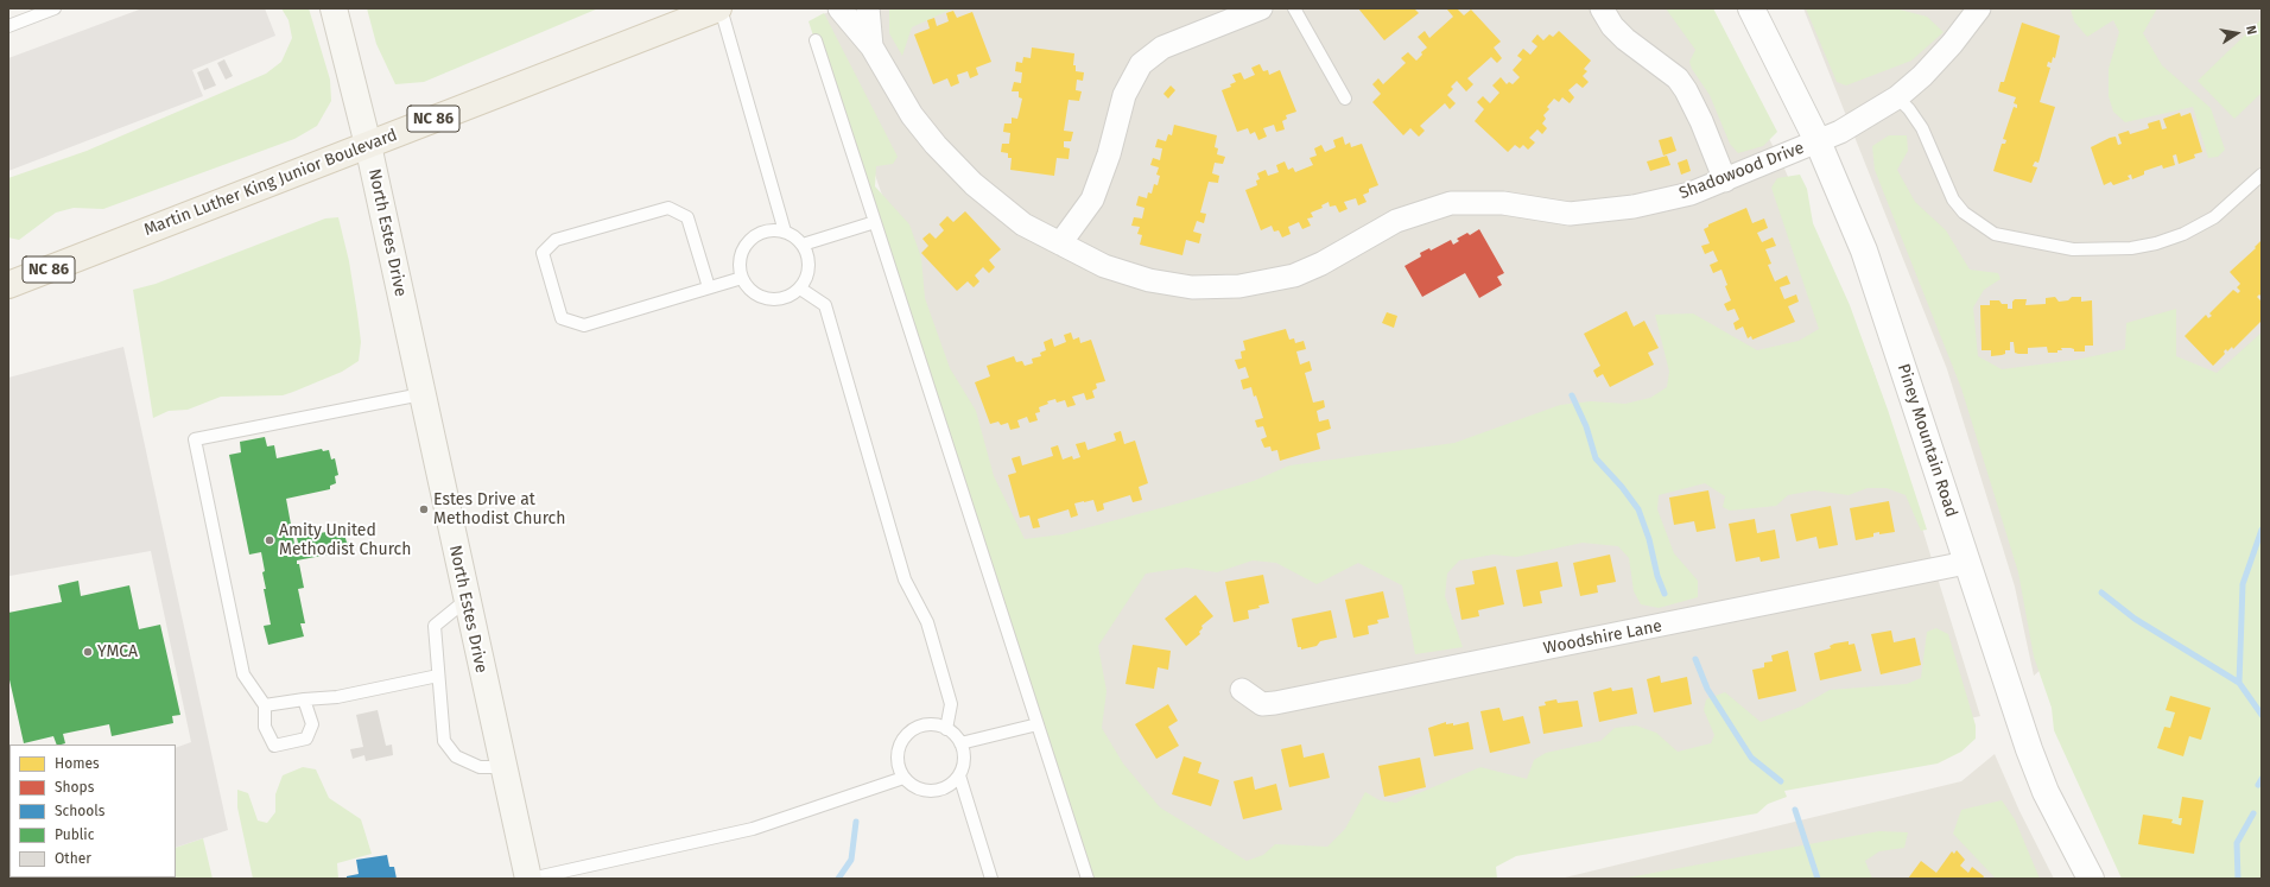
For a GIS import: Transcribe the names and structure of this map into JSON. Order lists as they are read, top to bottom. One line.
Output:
{"streets":{"main road":["NC 86","Martin Luther King Junior Boulevard","North Estes Drive"],"street":["Shadowood Drive","Piney Mountain Road","Woodshire Lane"]},"crossings":[["Shadowood Drive","Piney Mountain Road"],["Martin Luther King Junior Boulevard","North Estes Drive"],["Piney Mountain Road","Woodshire Lane"]],"places":["Estes Drive at Methodist Church","Amity United Methodist Church","YMCA"],"legend":["Homes","Shops","Schools","Public","Other"],"north":"right"}
